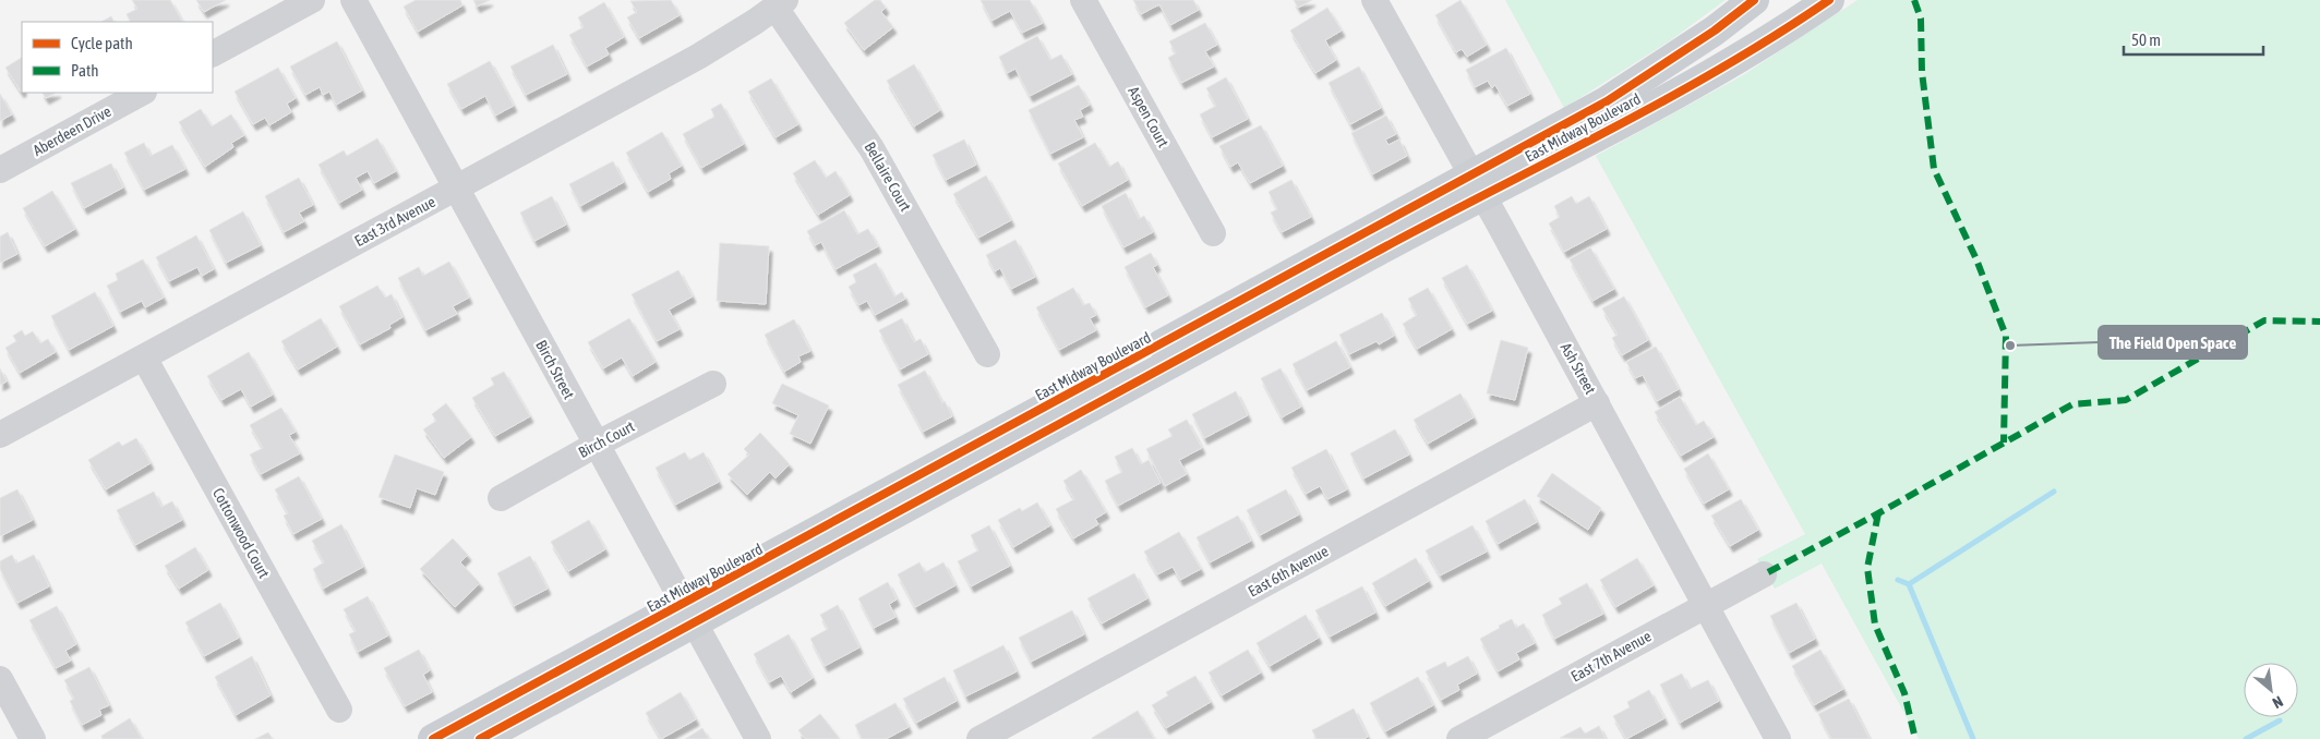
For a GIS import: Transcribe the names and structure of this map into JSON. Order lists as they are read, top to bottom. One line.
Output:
{"streets":{"main road":["East Midway Boulevard"],"street":["Aspen Court","Aberdeen Drive","Bellaire Court","East 3rd Avenue","Ash Street","Birch Street","Birch Court","Cottonwood Court","East 6th Avenue","East 7th Avenue"]},"crossings":[["East Midway Boulevard","Ash Street"],["East Midway Boulevard","Birch Street"],["Bellaire Court","East 3rd Avenue"],["East 3rd Avenue","Birch Street"],["East 3rd Avenue","Cottonwood Court"],["Ash Street","East 6th Avenue"],["Ash Street","East 7th Avenue"],["Birch Street","Birch Court"]],"places":["The Field Open Space"],"legend":["Cycle path","Path"],"scale_bar":"50 m","north":"bottom right"}
